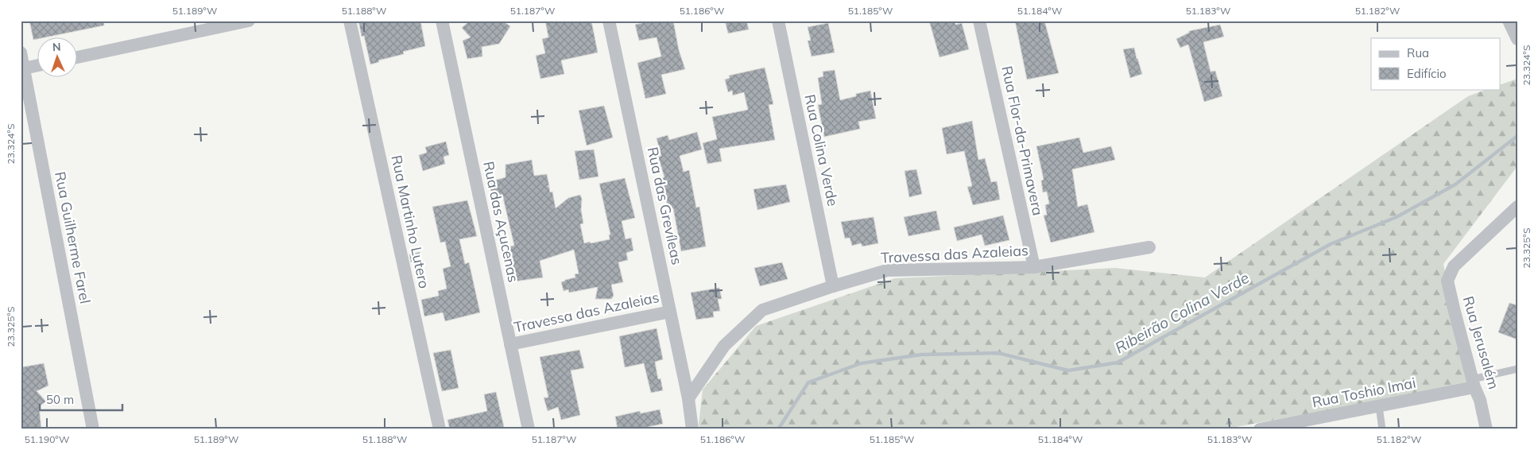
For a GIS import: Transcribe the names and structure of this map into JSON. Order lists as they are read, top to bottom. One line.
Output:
{"streets":{"street":["Rua Flor-da-Primavera","Rua Colina Verde","Rua das Grevíleas","Rua Martinho Lutero","Rua das Açucenas","Rua Guilherme Farel","Travessa das Azaleias","Rua Jerusalém","Rua Toshio Imai"]},"crossings":[["Rua Flor-da-Primavera","Travessa das Azaleias"],["Rua Colina Verde","Travessa das Azaleias"],["Rua das Grevíleas","Travessa das Azaleias"],["Rua das Açucenas","Travessa das Azaleias"],["Rua Jerusalém","Rua Toshio Imai"]],"water":["Ribeirão Colina Verde"],"legend":["Rua","Edifício"],"scale_bar":"50 m","north":"top","coordinates":["51.189°W","51.188°W","51.187°W","51.186°W","51.185°W","51.184°W","51.183°W","51.182°W","23.324°S","23.325°S","51.190°W"]}
